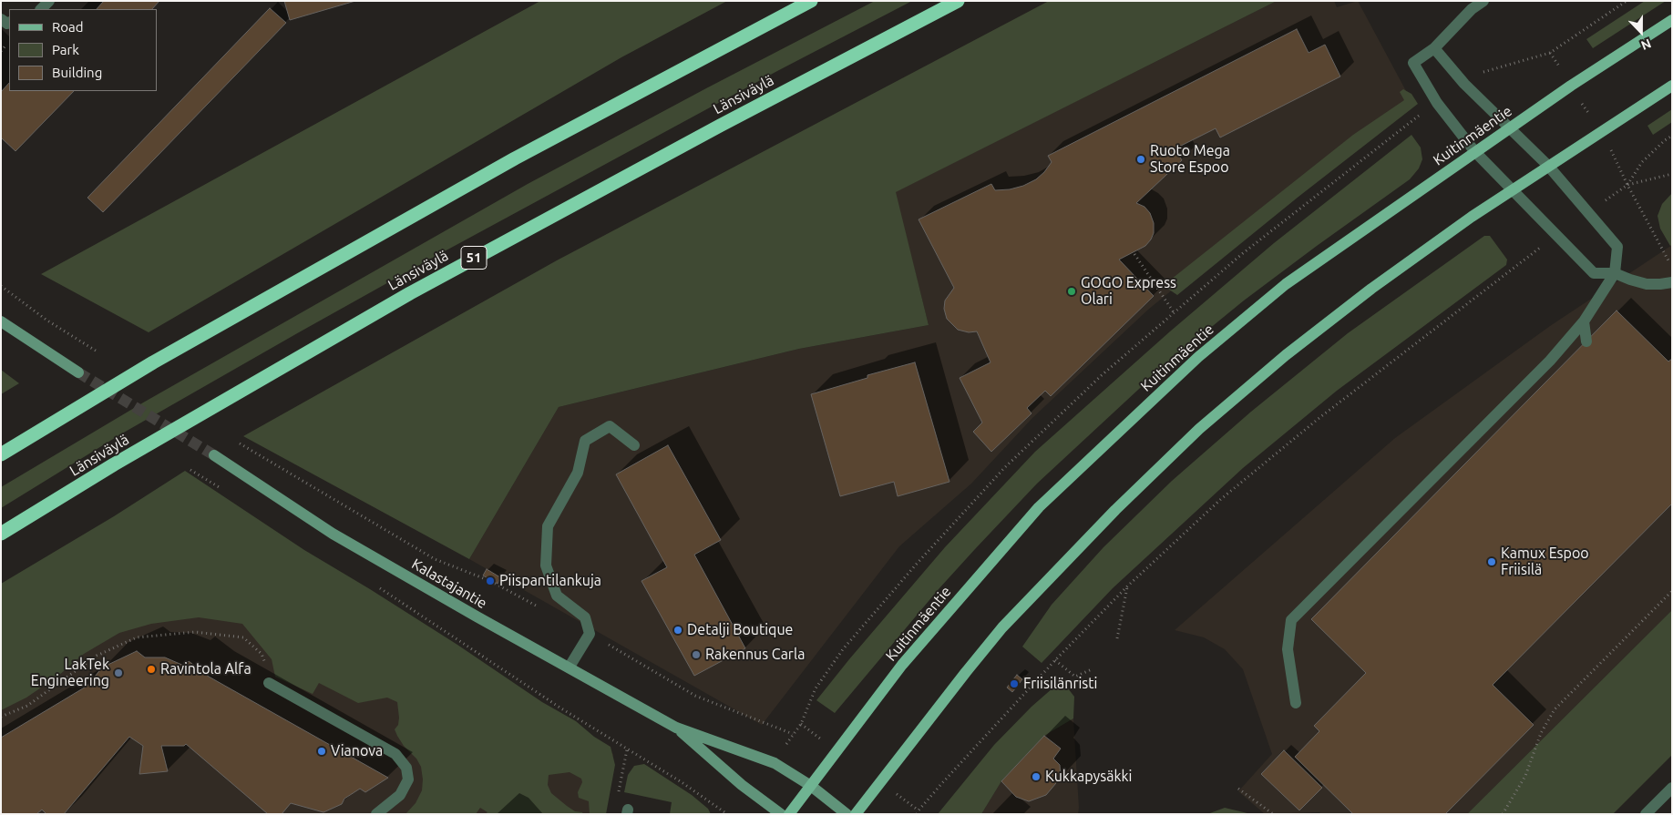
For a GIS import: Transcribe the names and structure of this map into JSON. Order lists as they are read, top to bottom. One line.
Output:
{"streets":{"highway":["Länsiväylä","51"],"main road":["Kuitinmäentie","Kalastajantie"]},"crossings":[["Kuitinmäentie","Kalastajantie"]],"places":["Ruoto Mega Store Espoo","GOGO Express Olari","Kamux Espoo Friisilä","Piispantilankuja","Detalji Boutique","Rakennus Carla","Ravintola Alfa","LakTek Engineering","Friisilänristi","Vianova","Kukkapysäkki"],"legend":["Road","Park","Building"],"north":"bottom"}
